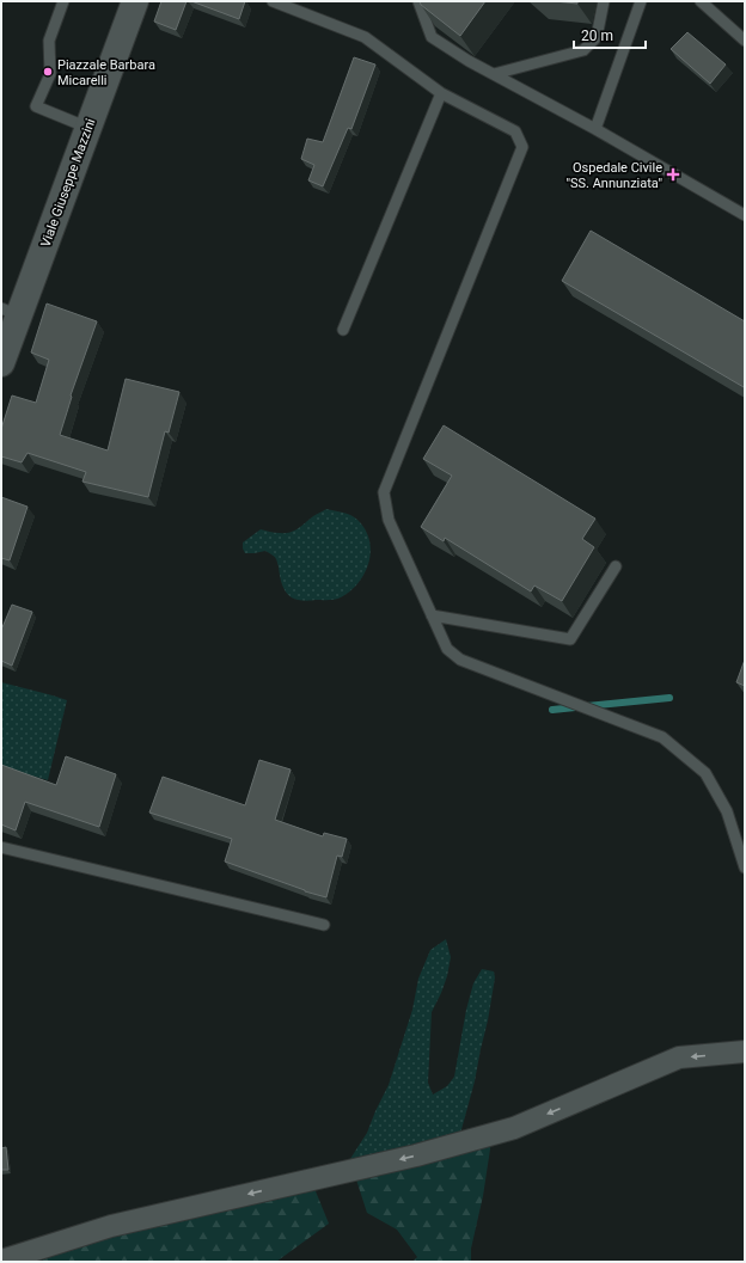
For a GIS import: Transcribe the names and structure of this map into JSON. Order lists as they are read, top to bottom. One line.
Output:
{"streets":{"main road":["Viale Giuseppe Mazzini"]},"places":{"other":["Piazzale Barbara Micarelli"],"health":["Ospedale Civile \"SS. Annunziata\""]},"scale_bar":"20 m"}
